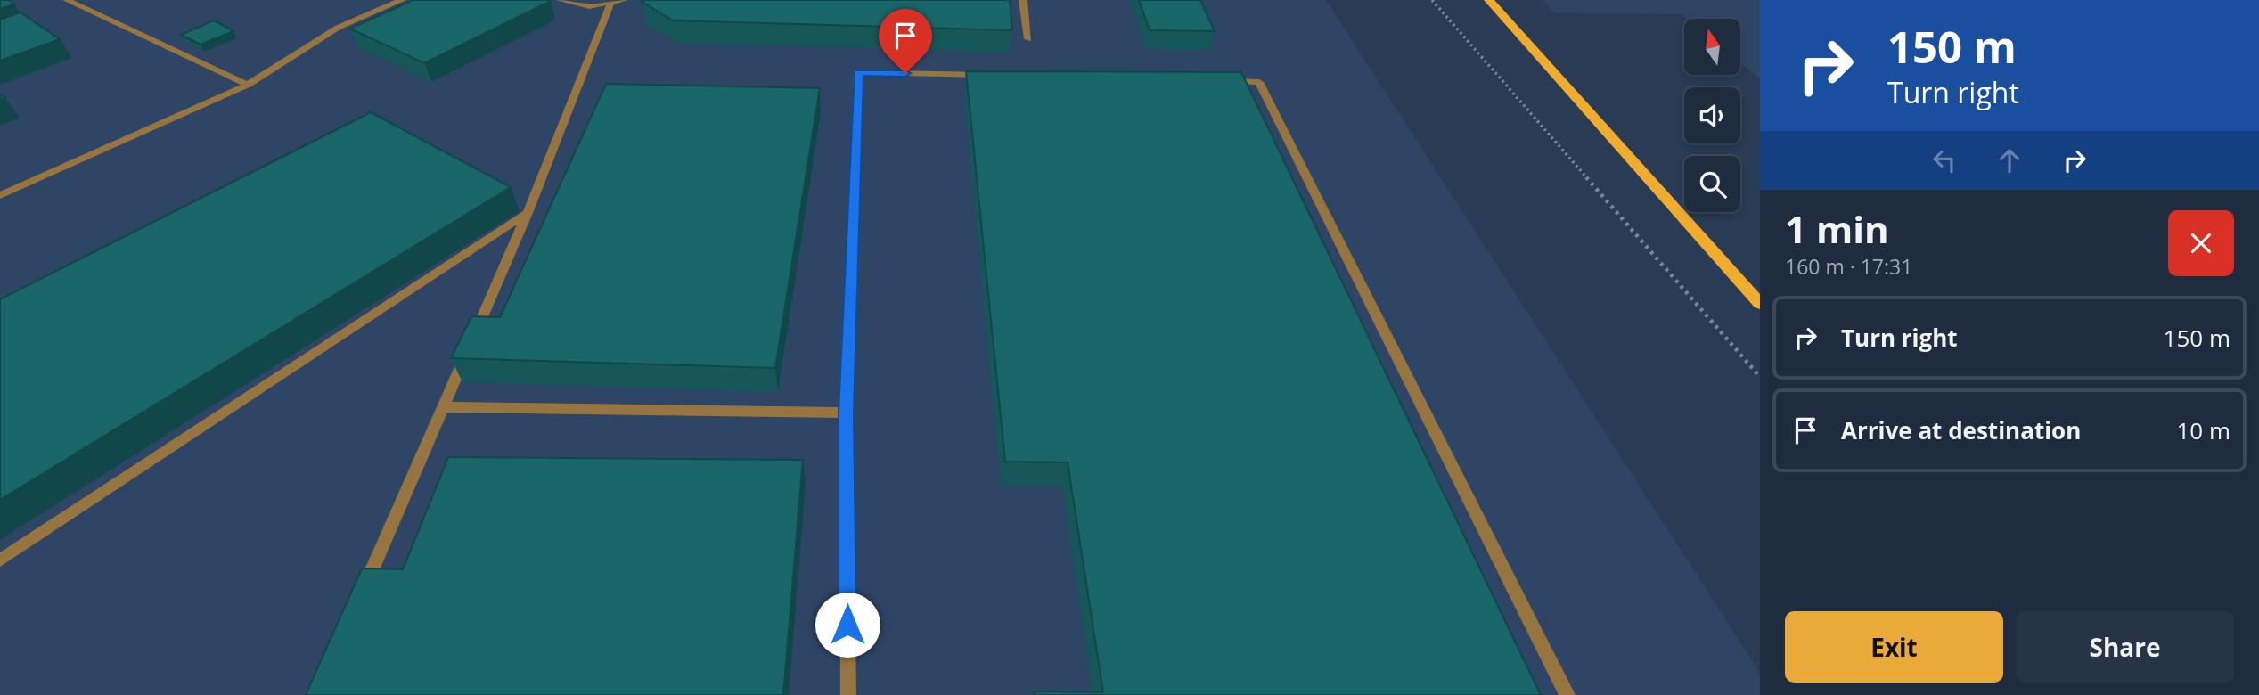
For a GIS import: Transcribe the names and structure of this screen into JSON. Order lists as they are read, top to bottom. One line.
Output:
{"north":"top","page":{"turn":["150 m","Turn right"],"heading":["1 min","160 m · 17:31"],"list":[{"name":"Turn right","value":"150 m"},{"name":"Arrive at destination","value":"10 m"}],"buttons":["Exit","Share"]}}
